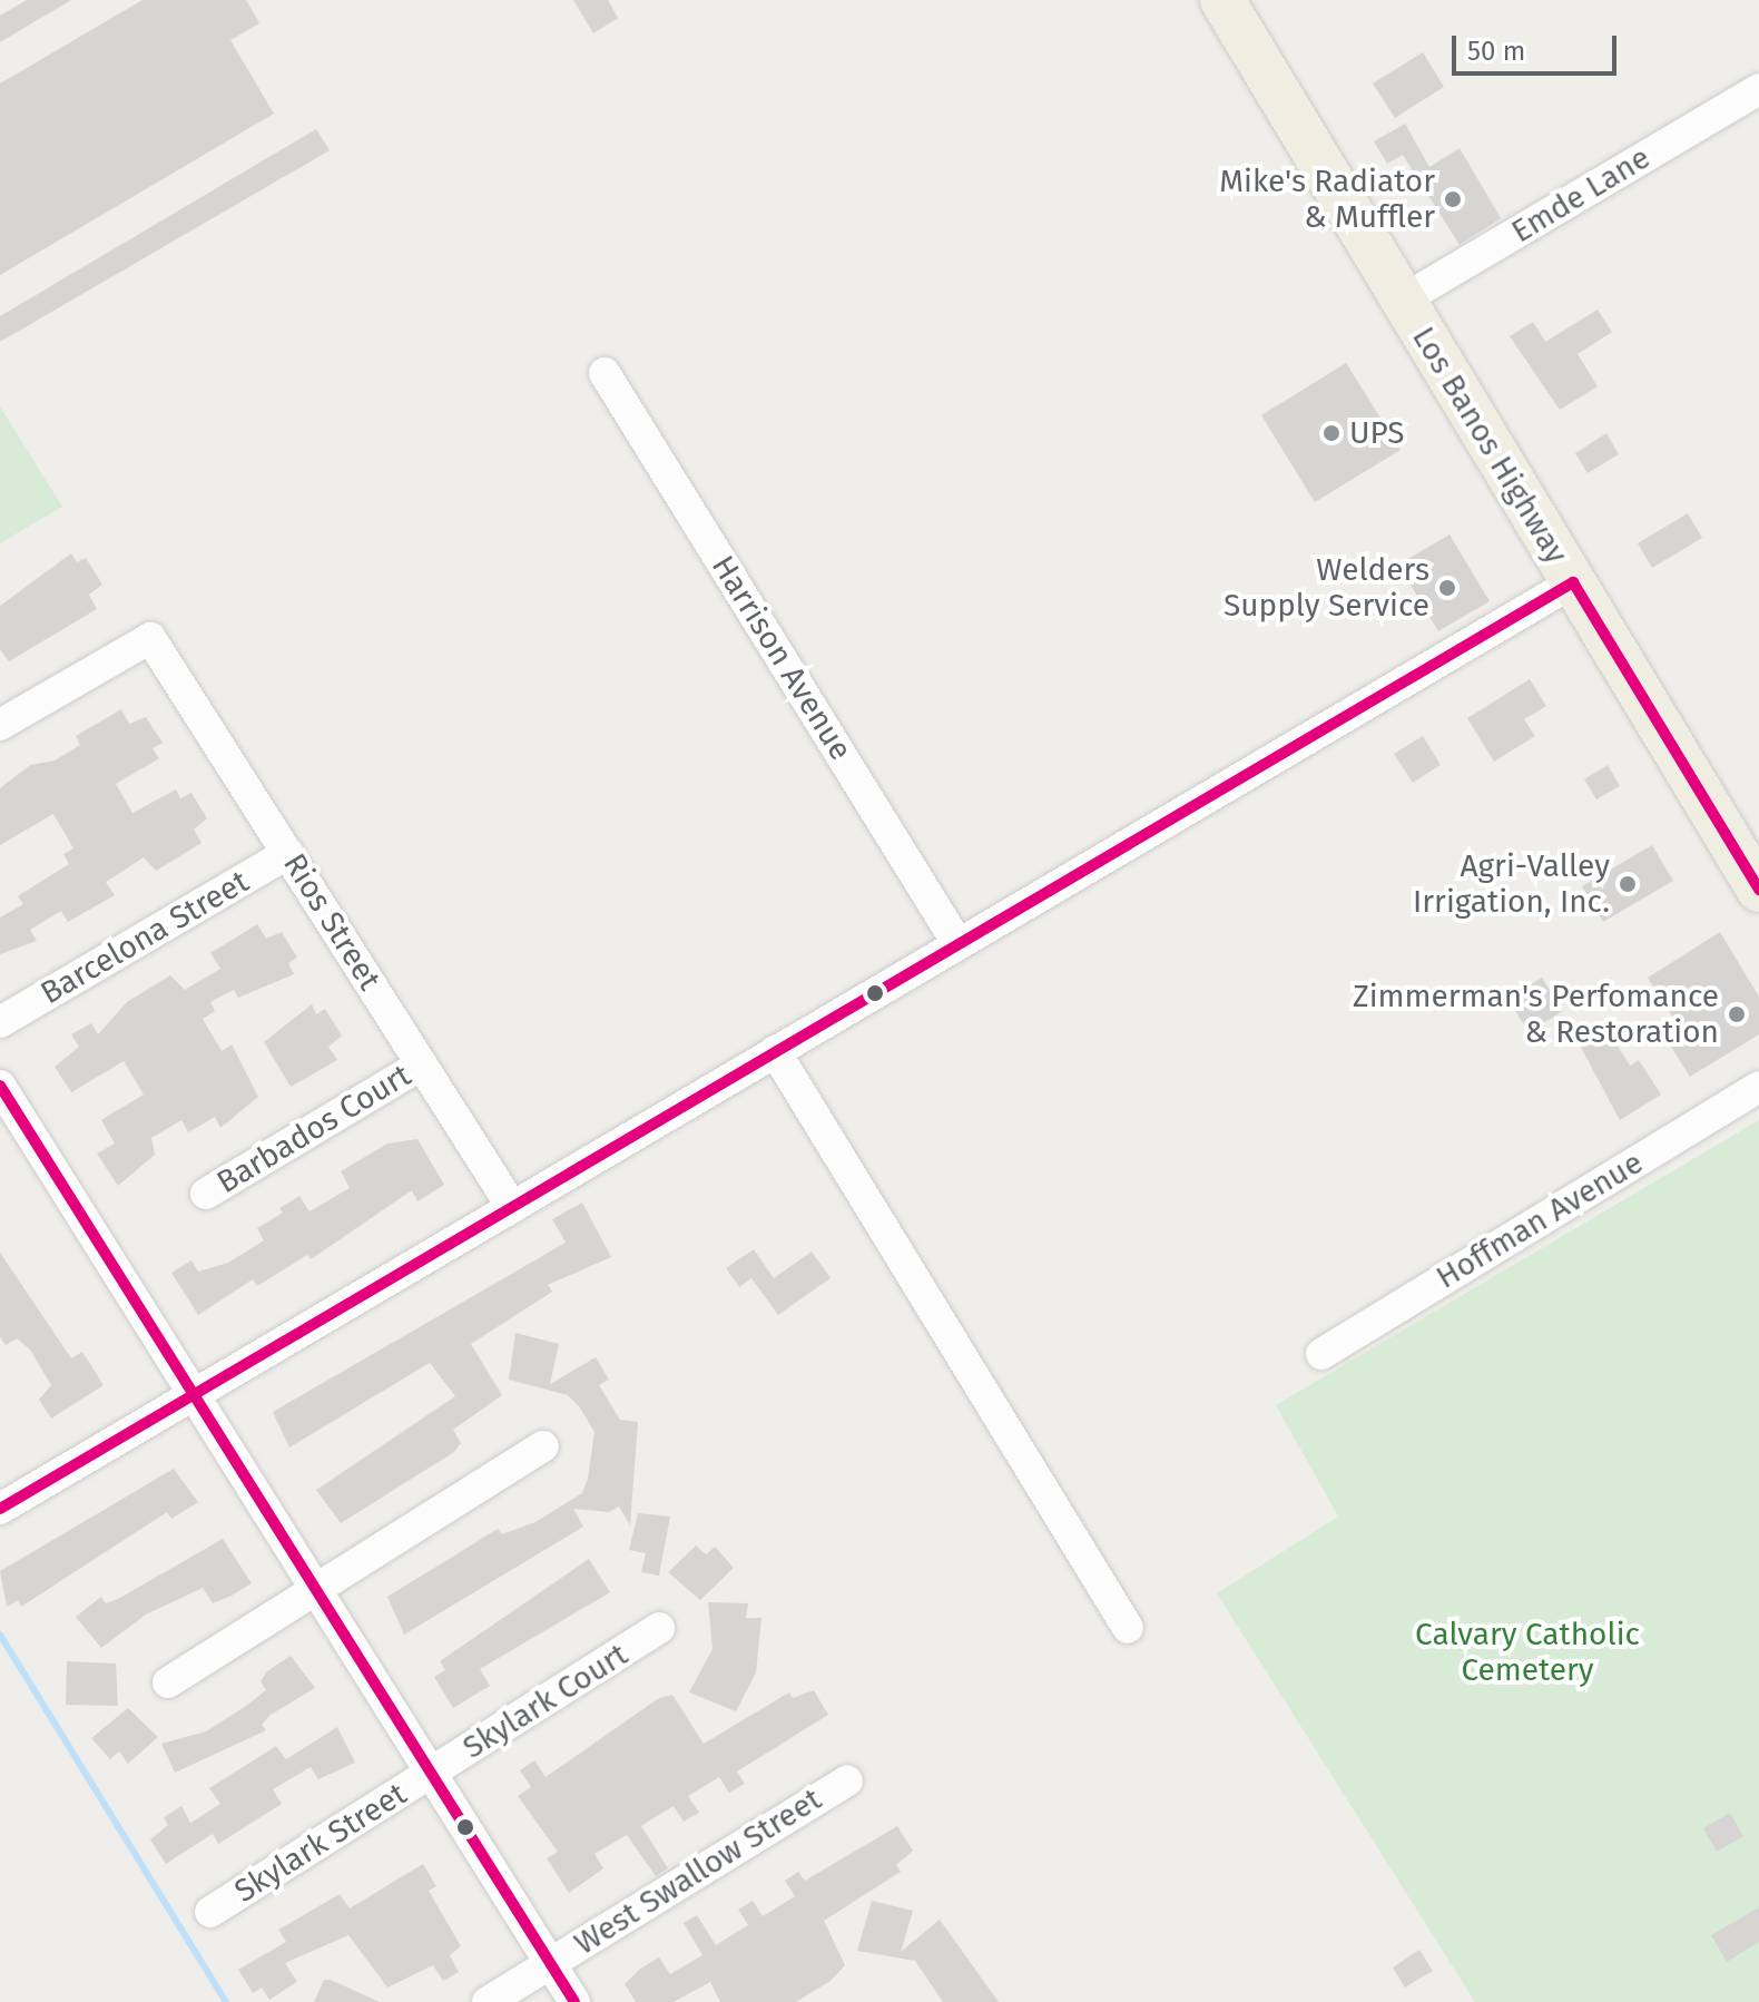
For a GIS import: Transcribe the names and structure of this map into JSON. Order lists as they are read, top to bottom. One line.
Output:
{"streets":{"highway":["Los Banos Highway"],"street":["Emde Lane","Harrison Avenue","Rios Street","Barcelona Street","Barbados Court","Hoffman Avenue","Skylark Court","Skylark Street","West Swallow Street"]},"crossings":[["Emde Lane","Los Banos Highway"],["Rios Street","Barcelona Street"],["Rios Street","Barbados Court"],["Skylark Court","Skylark Street"]],"parks":["Calvary Catholic Cemetery"],"places":["Mike's Radiator & Muffler","UPS","Welders Supply Service","Agri-Valley Irrigation, Inc.","Zimmerman's Perfomance & Restoration"],"scale_bar":"50 m"}
